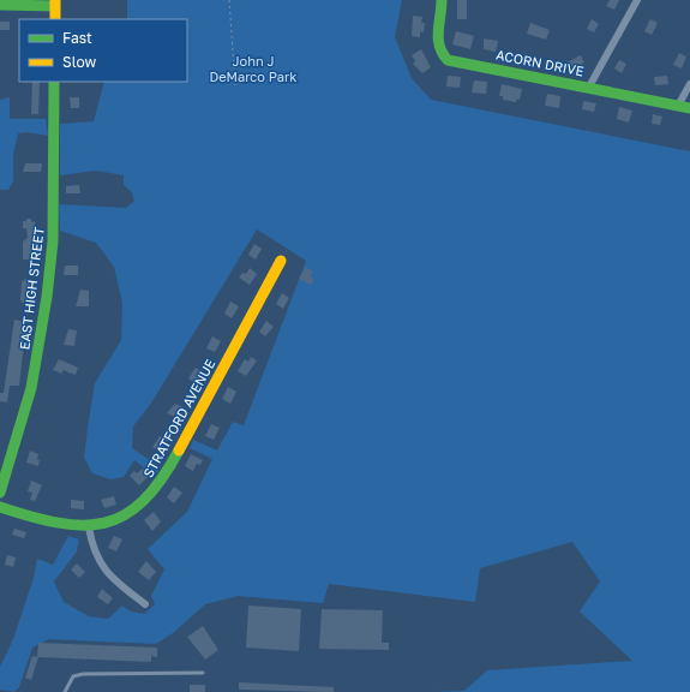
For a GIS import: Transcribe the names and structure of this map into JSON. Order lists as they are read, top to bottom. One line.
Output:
{"streets":{"street":["ACORN DRIVE","EAST HIGH STREET","STRATFORD AVENUE"]},"parks":["John J DeMarco Park"],"legend":["Fast","Slow"]}
